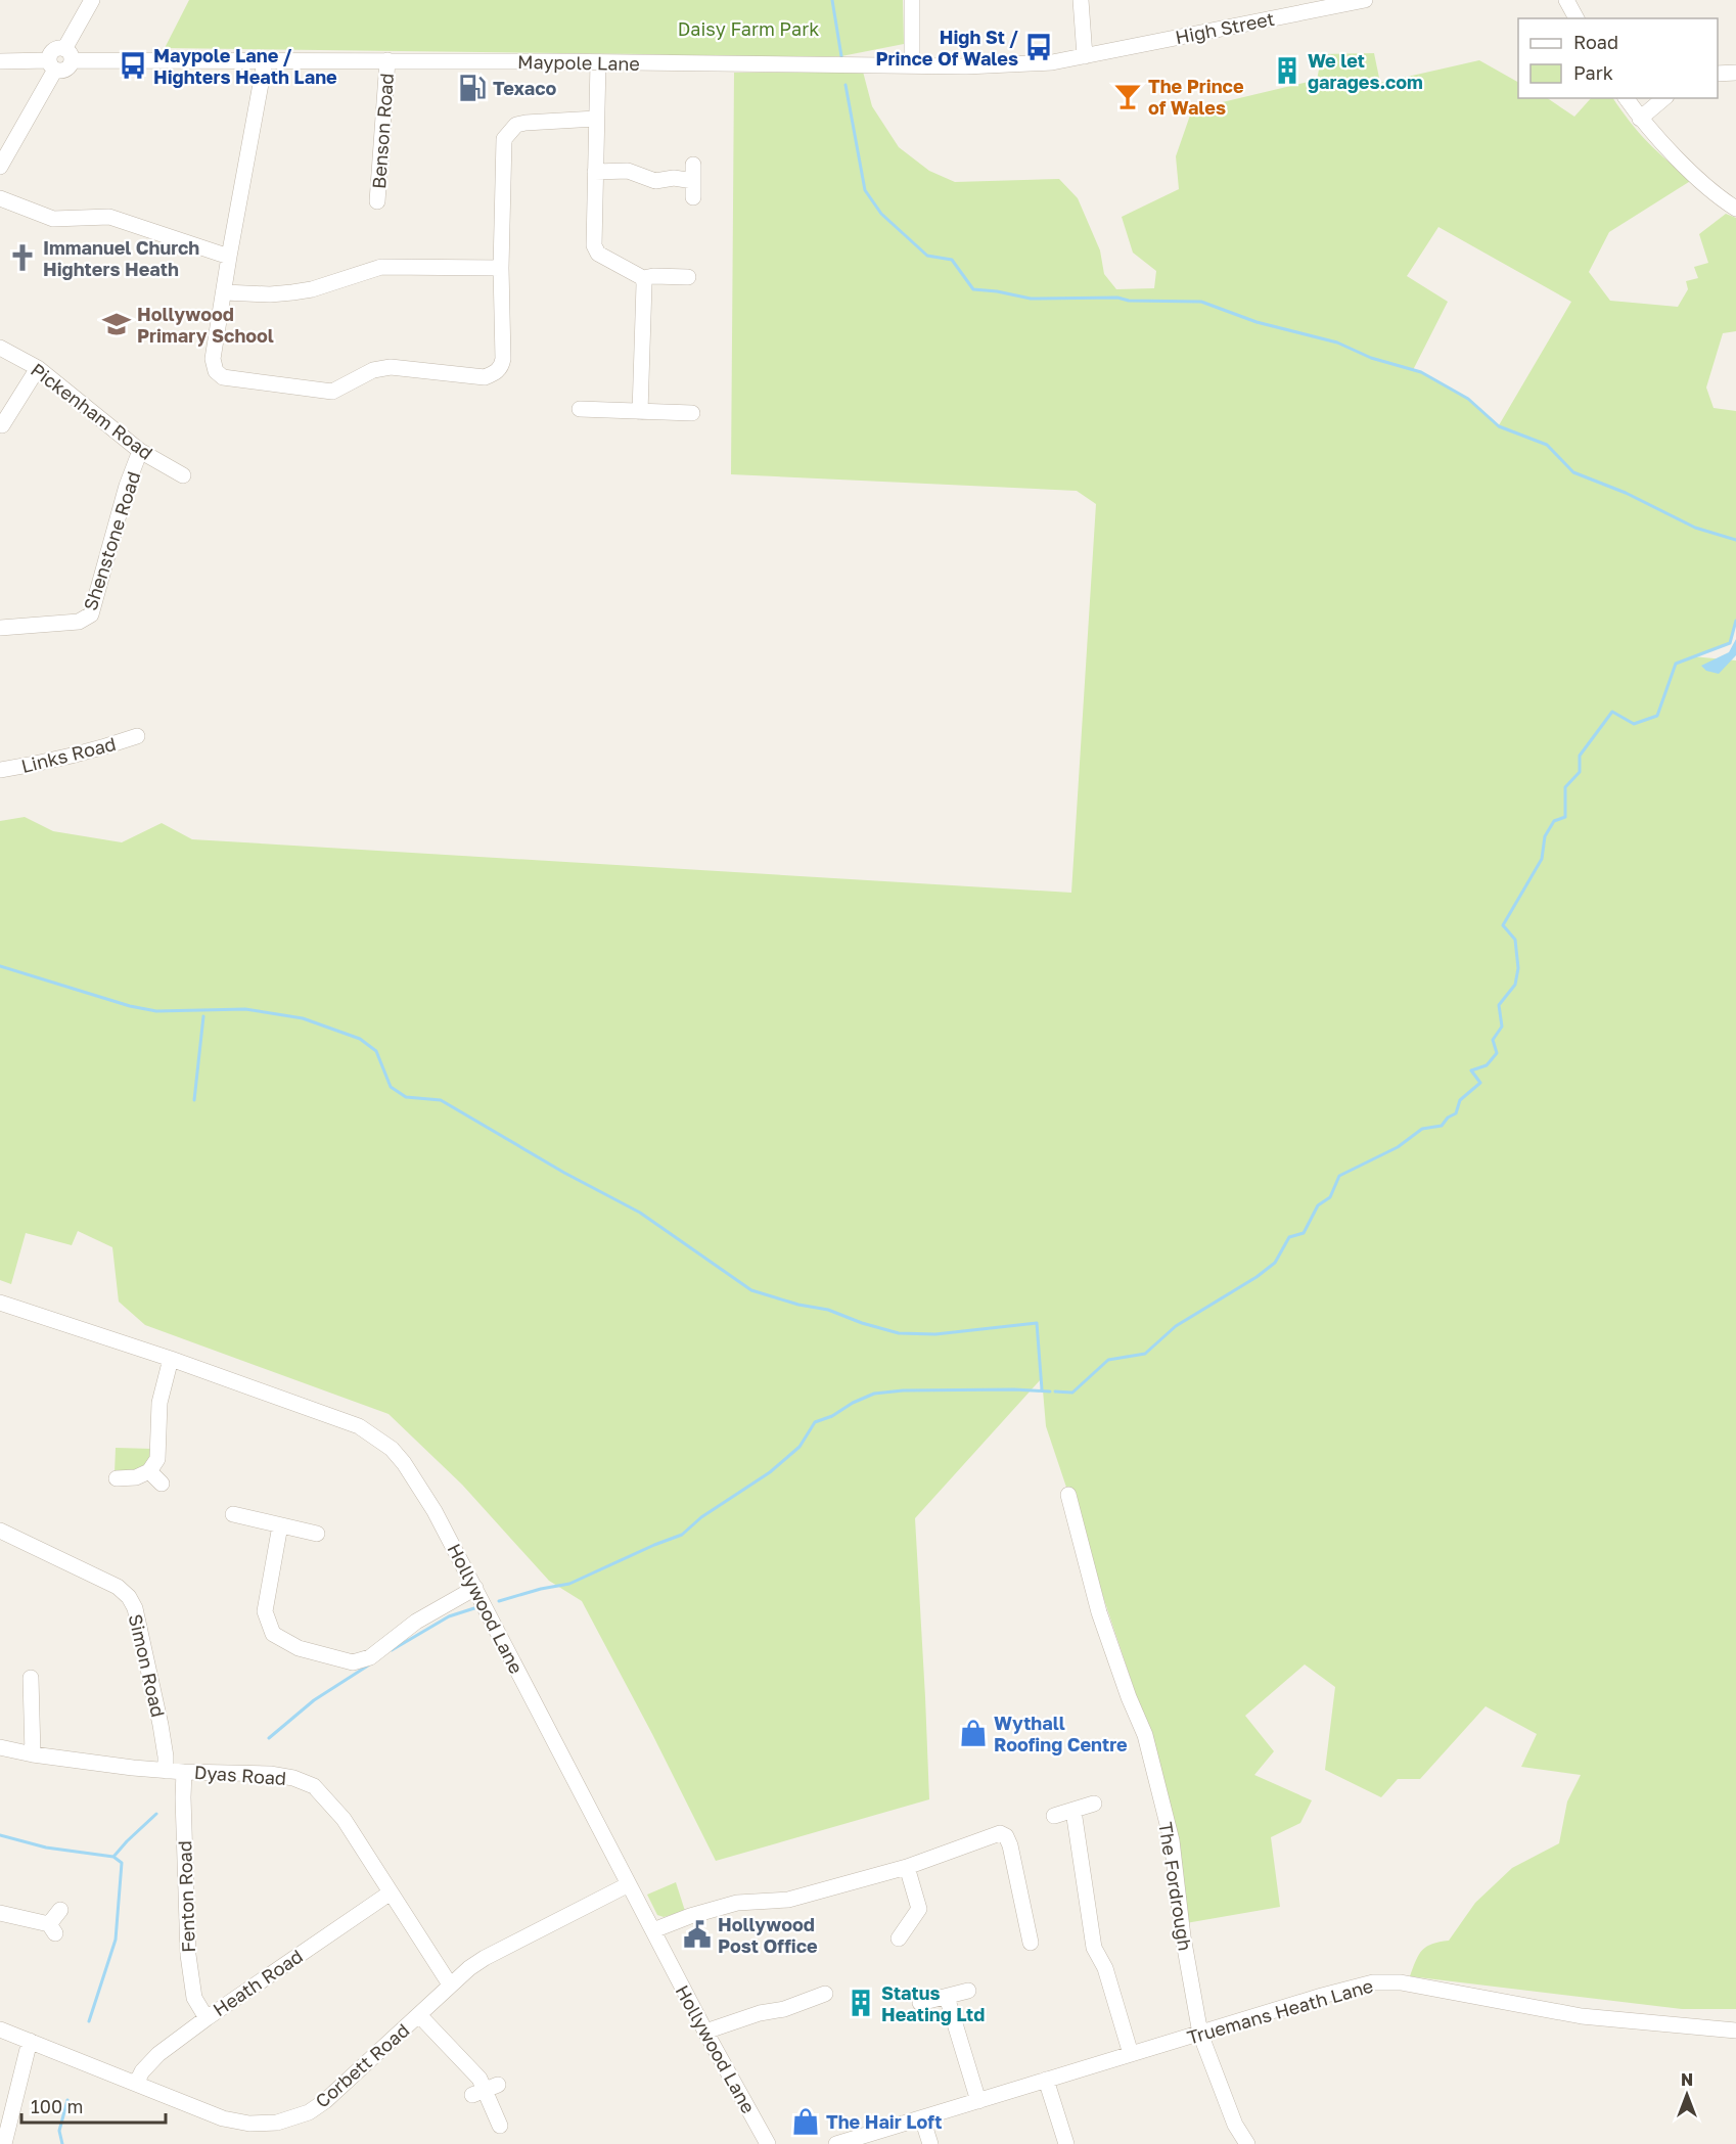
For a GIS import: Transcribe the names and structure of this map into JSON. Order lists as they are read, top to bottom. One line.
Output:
{"streets":{"street":["High Street","Maypole Lane","Benson Road","Pickenham Road","Shenstone Road","Links Road","Hollywood Lane","Simon Road","Dyas Road","The Fordrough","Fenton Road","Heath Road","Truemans Heath Lane","Corbett Road"]},"crossings":[["High Street","Maypole Lane"],["Maypole Lane","Benson Road"],["Pickenham Road","Shenstone Road"],["Hollywood Lane","Corbett Road"],["Simon Road","Dyas Road"],["Dyas Road","Fenton Road"],["Dyas Road","Heath Road"],["Dyas Road","Corbett Road"],["The Fordrough","Truemans Heath Lane"],["Fenton Road","Heath Road"],["Heath Road","Corbett Road"]],"parks":["Daisy Farm Park"],"places":{"bus stop":["High St / Prince Of Wales","Maypole Lane / Highters Heath Lane"],"building":["We let garages.com","Status Heating Ltd"],"fuel station":["Texaco"],"bar":["The Prince of Wales"],"church":["Immanuel Church Highters Heath"],"school or university":["Hollywood Primary School"],"shop":["Wythall Roofing Centre","The Hair Loft"],"public building":["Hollywood Post Office"]},"legend":["Road","Park"],"scale_bar":"100 m","north":"top"}
